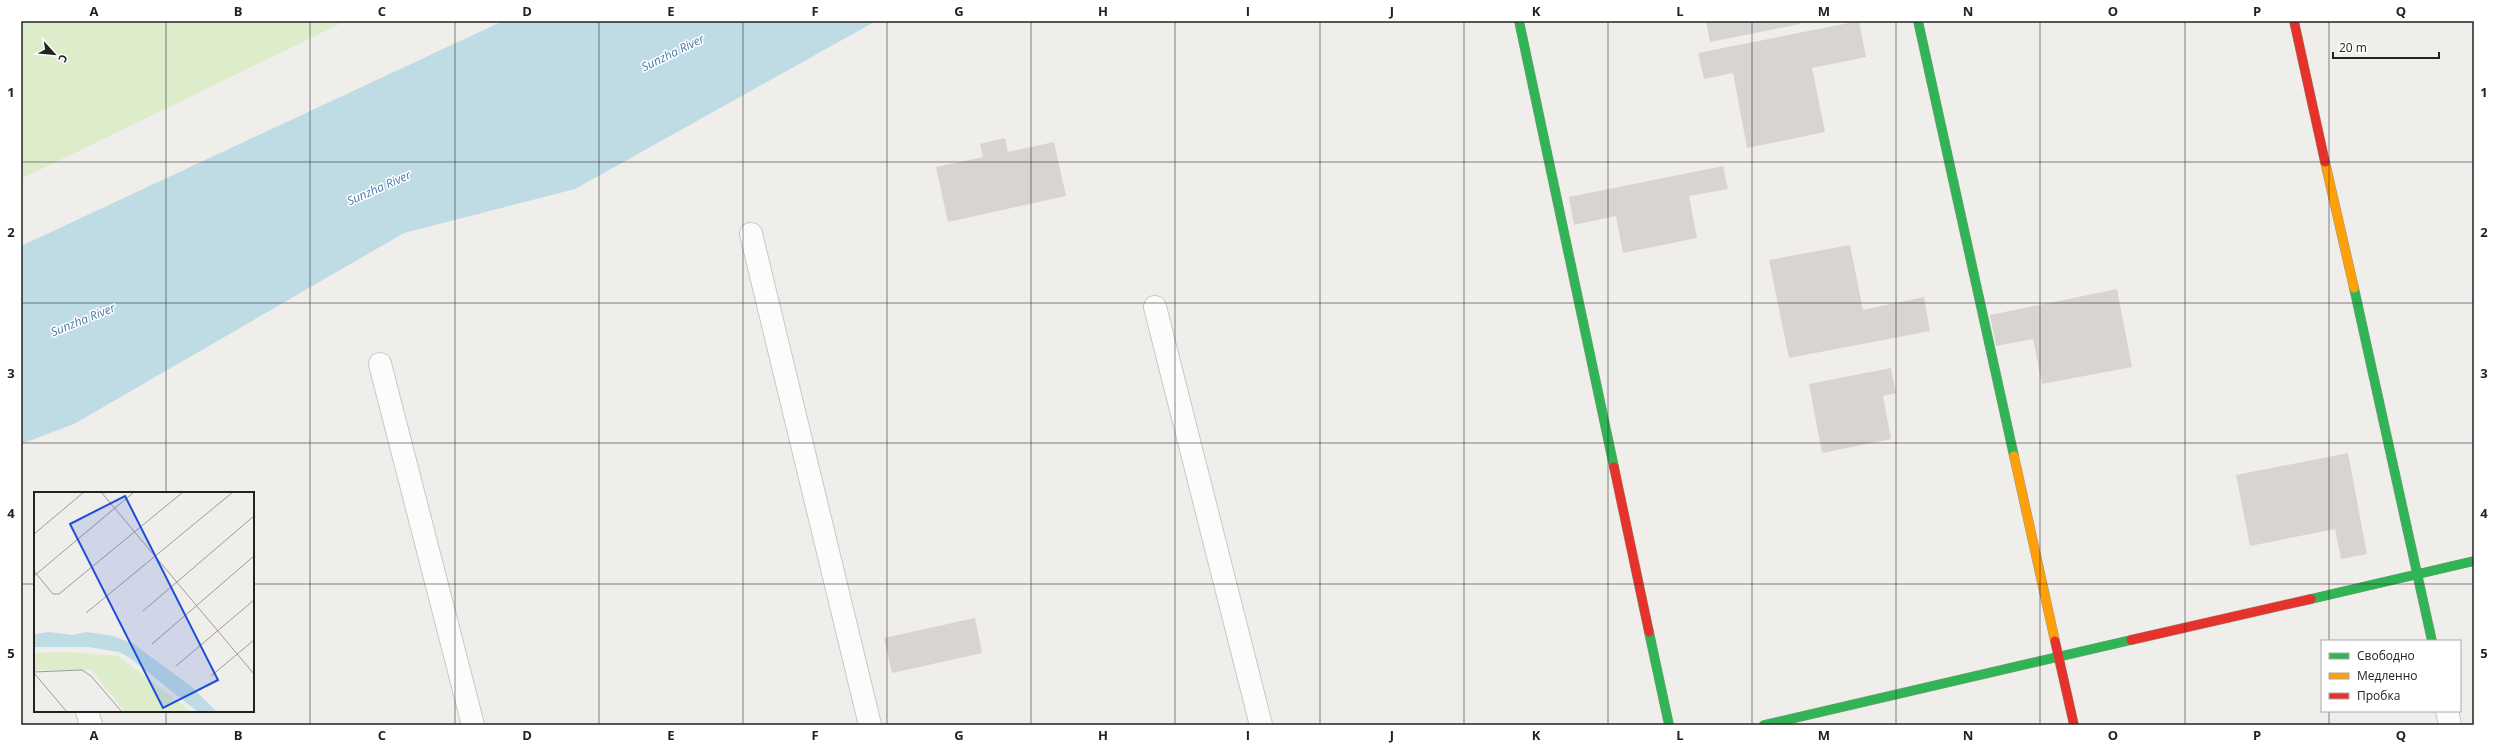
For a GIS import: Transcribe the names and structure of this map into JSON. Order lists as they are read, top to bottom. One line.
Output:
{"water":["Sunzha River"],"legend":["Свободно","Медленно","Пробка"],"scale_bar":"20 m","north":"bottom right","grid":{"columns":["A","B","C","D","E","F","G","H","I","J","K","L","M","N","O","P","Q"],"rows":["1","2","3","4","5"]}}
